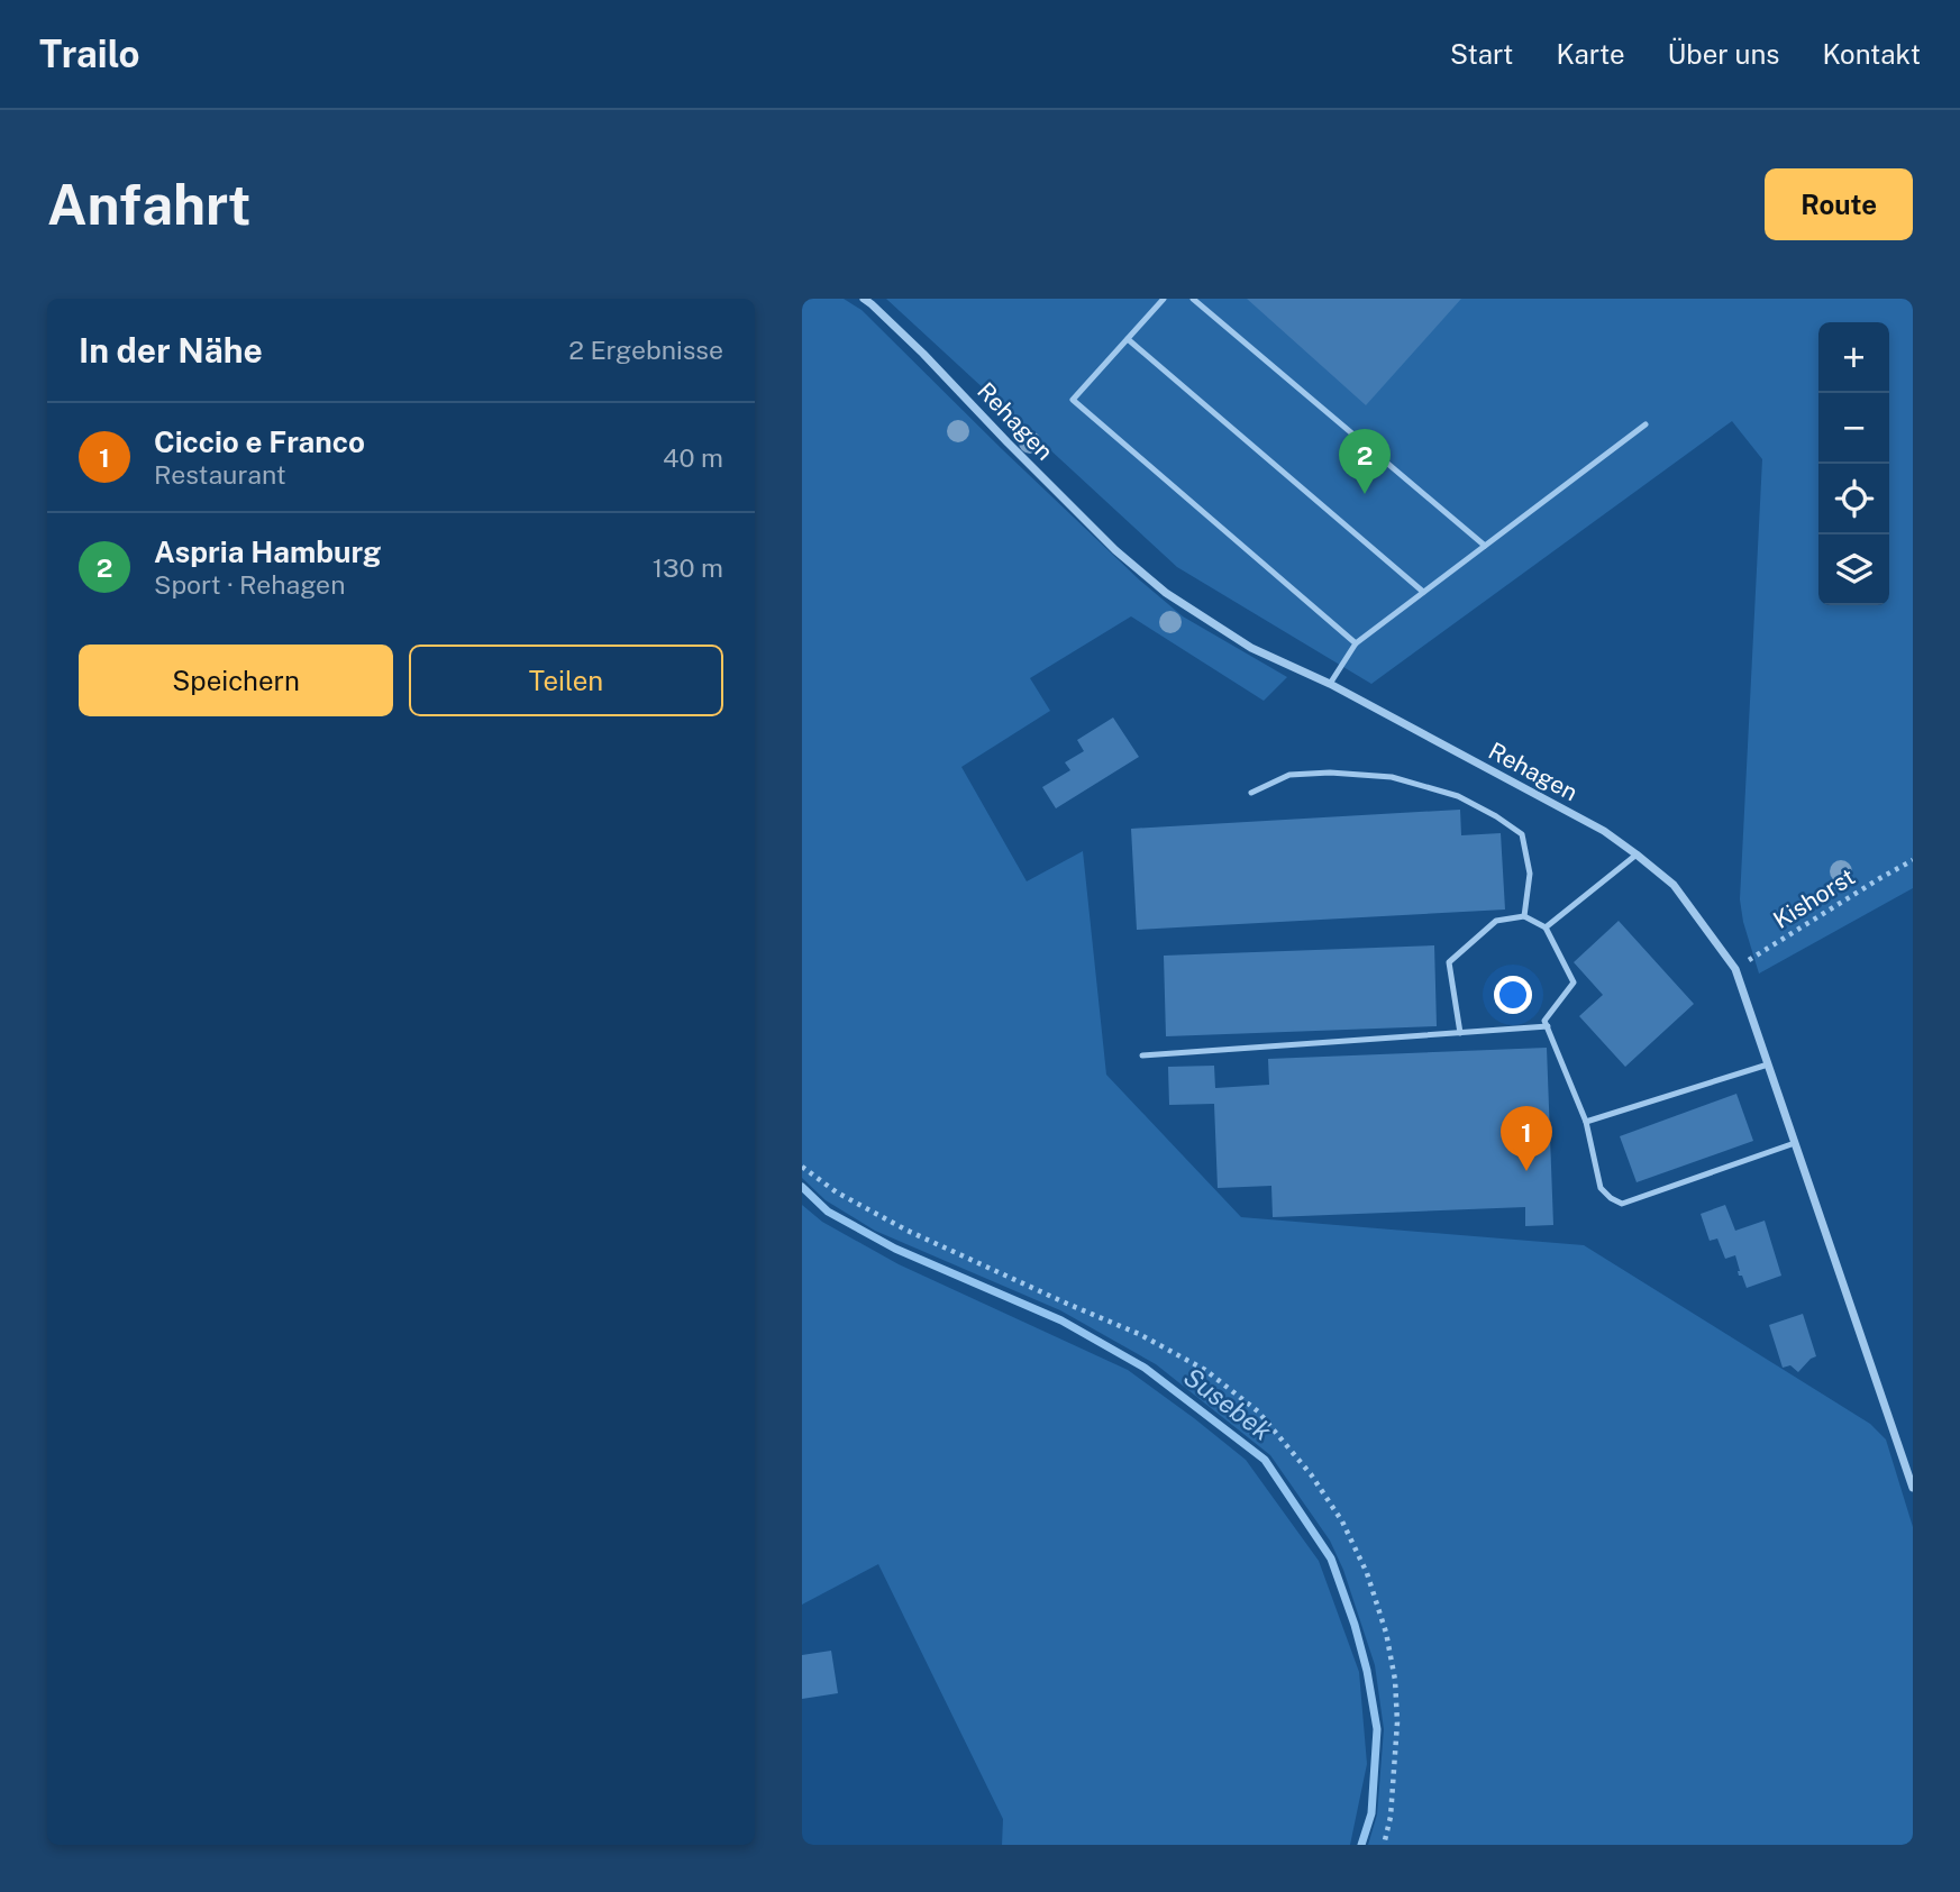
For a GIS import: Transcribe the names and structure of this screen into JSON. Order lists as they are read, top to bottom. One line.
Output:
{"streets":{"street":["Rehagen"],"path":["Kishorst"]},"crossings":[["Rehagen","Kishorst"]],"water":["Susebek"],"page":{"header":"Trailo","nav":["Start","Karte","Über uns","Kontakt"],"buttons":["Route",["Speichern","Teilen"]],"title":"Anfahrt","heading":["In der Nähe","2 Ergebnisse"],"map_buttons":["+","−"],"list":[{"mark":"1","name":"Ciccio e Franco","note":"Restaurant","value":"40 m"},{"mark":"2","name":"Aspria Hamburg","note":"Sport · Rehagen","value":"130 m"}],"pins":["2","1"]}}
